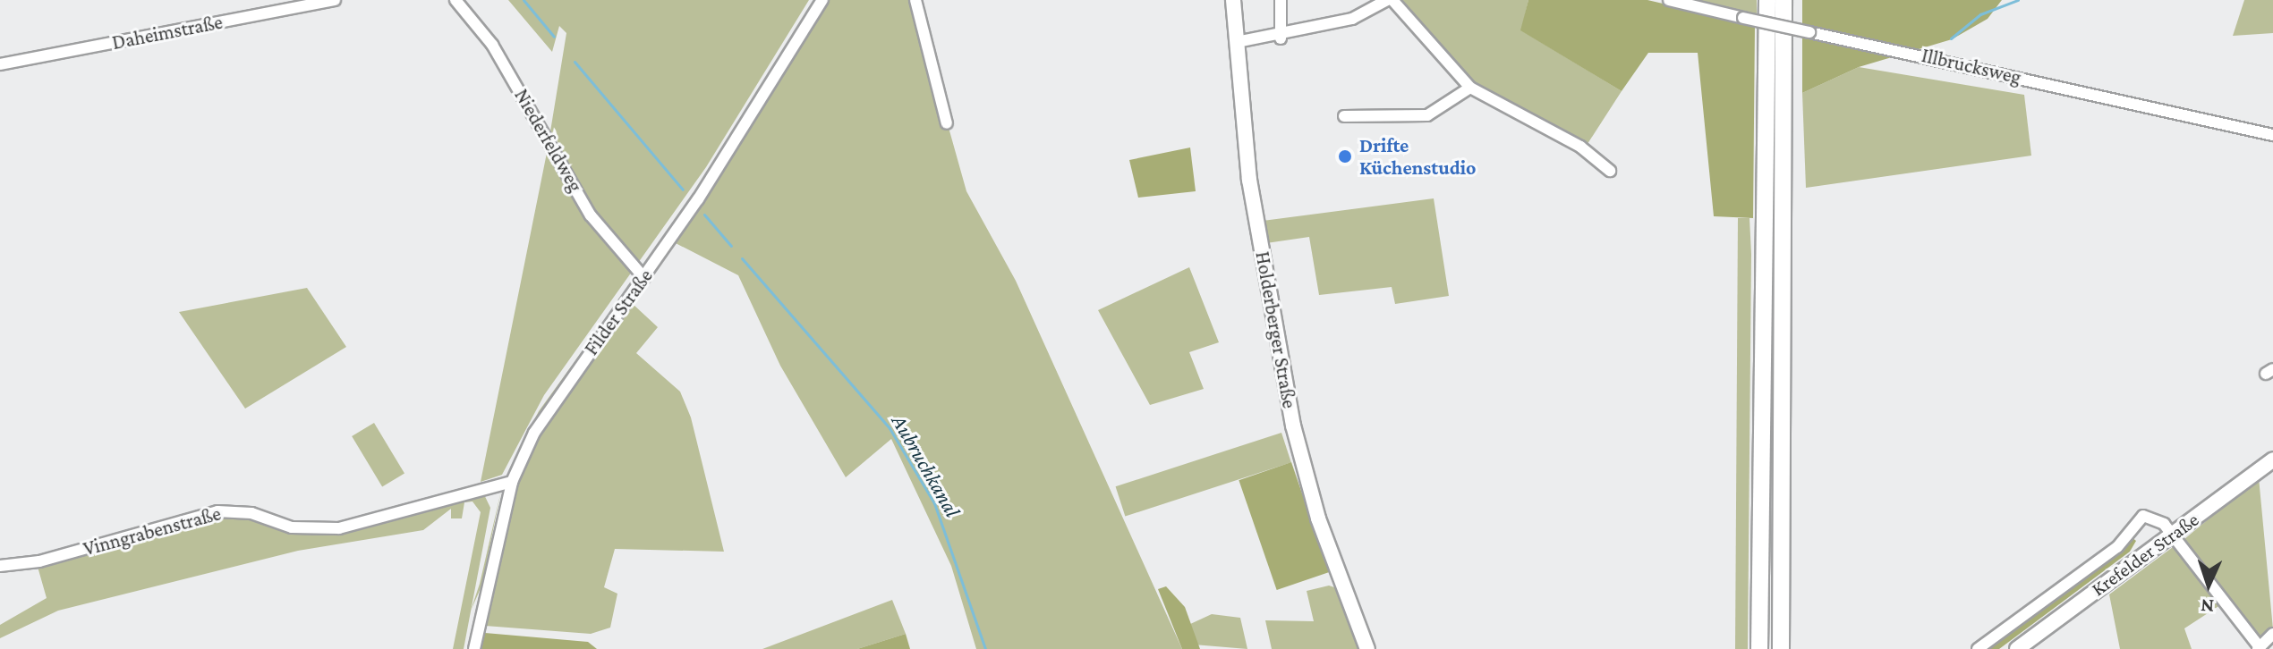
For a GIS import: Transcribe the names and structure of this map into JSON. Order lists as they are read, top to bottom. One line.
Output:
{"streets":{"main road":["Holderberger Straße","Krefelder Straße"],"street":["Daheimstraße","Illbrucksweg","Niederfeldweg","Filder Straße","Vinngrabenstraße"]},"crossings":[["Niederfeldweg","Filder Straße"],["Filder Straße","Vinngrabenstraße"]],"water":["Aubruchkanal"],"places":["Drifte Küchenstudio"],"north":"bottom"}
